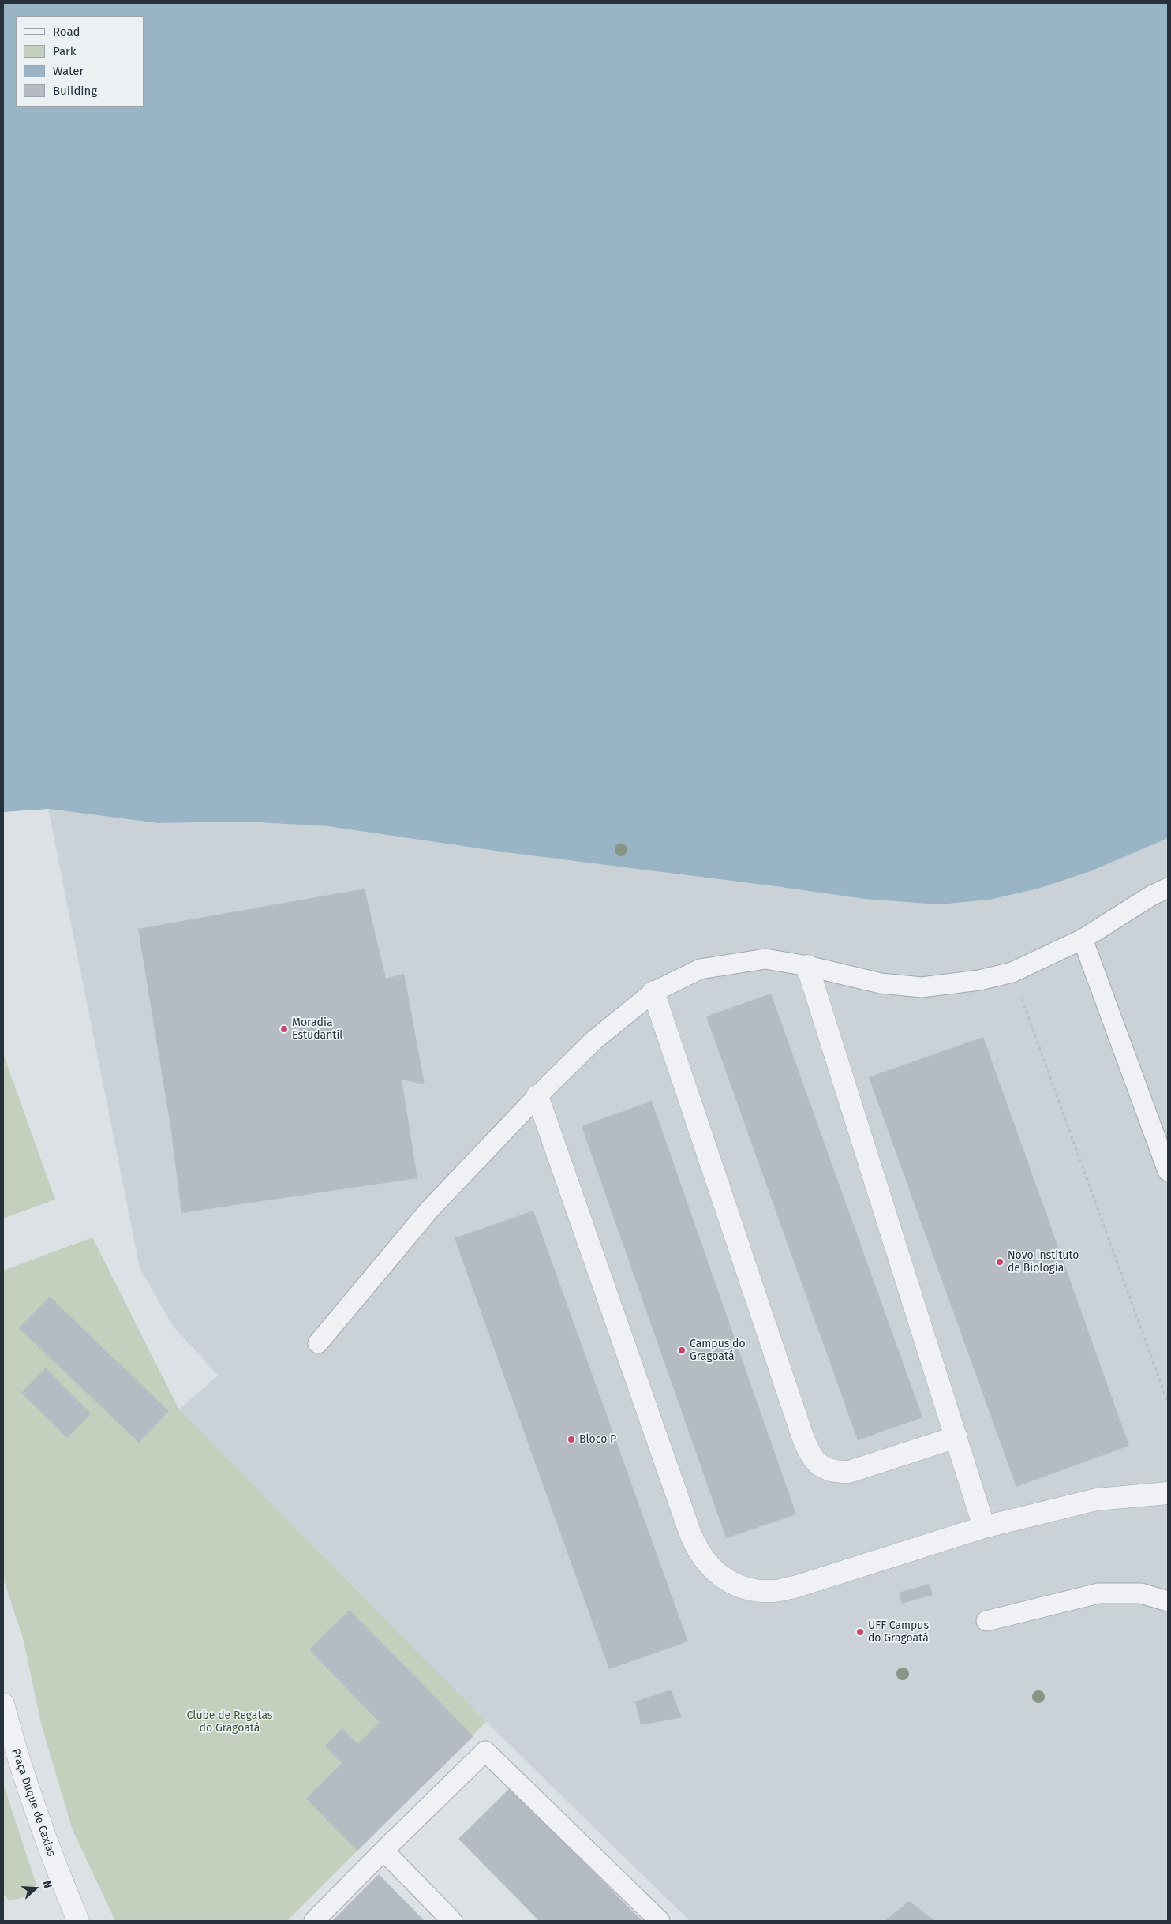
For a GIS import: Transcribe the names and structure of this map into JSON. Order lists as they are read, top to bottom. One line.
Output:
{"streets":{"street":["Praça Duque de Caxias"]},"parks":["Clube de Regatas do Gragoatá"],"places":["Moradia Estudantil","Novo Instituto de Biologia","Campus do Gragoatá","Bloco P","UFF Campus do Gragoatá"],"legend":["Road","Park","Water","Building"],"north":"right"}
